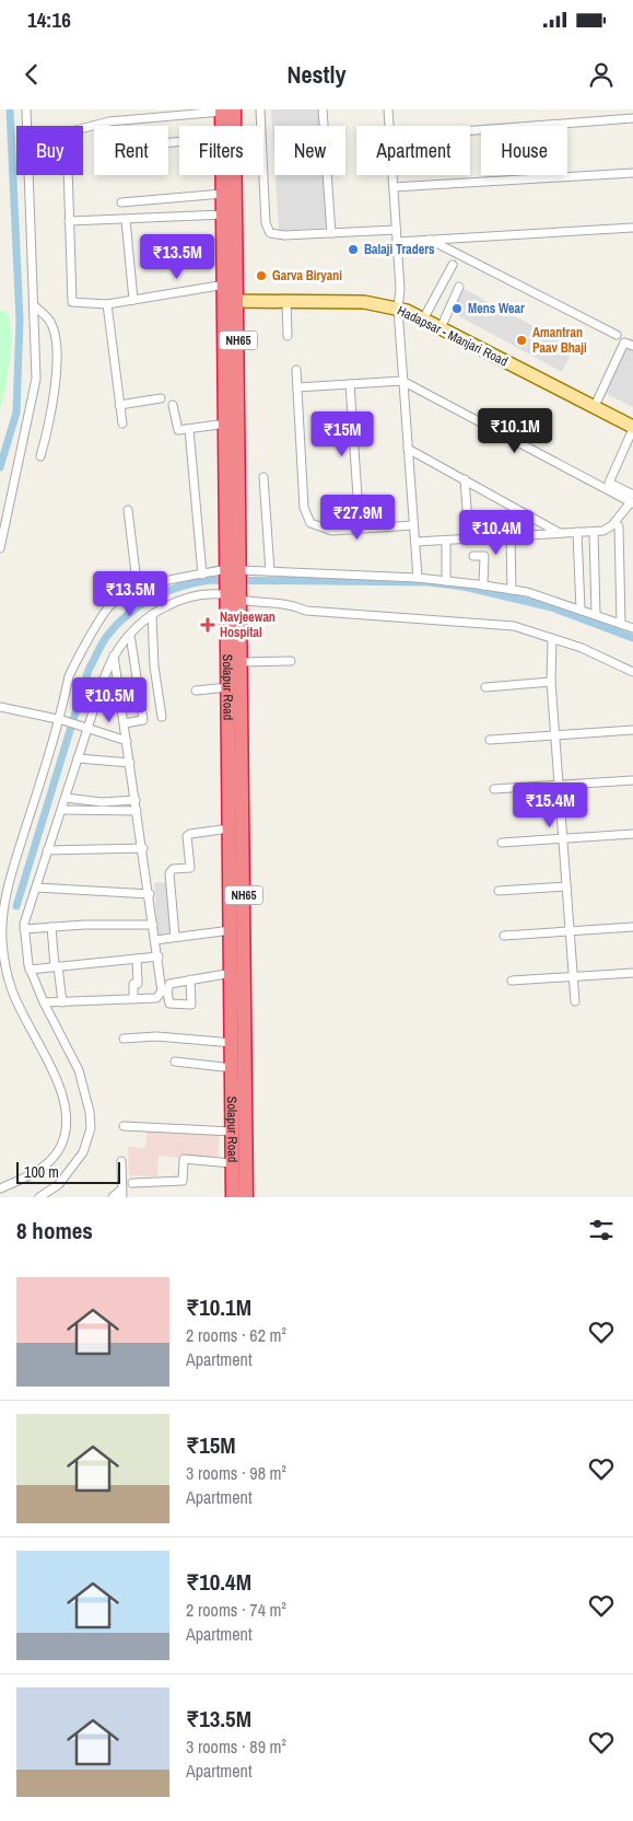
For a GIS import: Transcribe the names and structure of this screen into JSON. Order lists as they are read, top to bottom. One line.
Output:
{"streets":{"highway":["NH65","Solapur Road"],"main road":["Hadapsar - Manjari Road"]},"crossings":[["Hadapsar - Manjari Road","Solapur Road"]],"places":{"other":["Balaji Traders","Garva Biryani","Mens Wear","Amantran Paav Bhaji"],"health":["Navjeewan Hospital"]},"scale_bar":"100 m","page":{"status":"14:16","header":"Nestly","chip":["Buy","Rent","Filters","New","Apartment","House"],"price":["₹13.5M","₹10.1M","₹15M","₹27.9M","₹10.4M","₹13.5M","₹10.5M","₹15.4M"],"scale":"100 m","heading":"8 homes","list":[{"name":"₹10.1M","note":"2 rooms · 62 m² · Apartment"},{"name":"₹15M","note":"3 rooms · 98 m² · Apartment"},{"name":"₹10.4M","note":"2 rooms · 74 m² · Apartment"},{"name":"₹13.5M","note":"3 rooms · 89 m² · Apartment"}]}}
